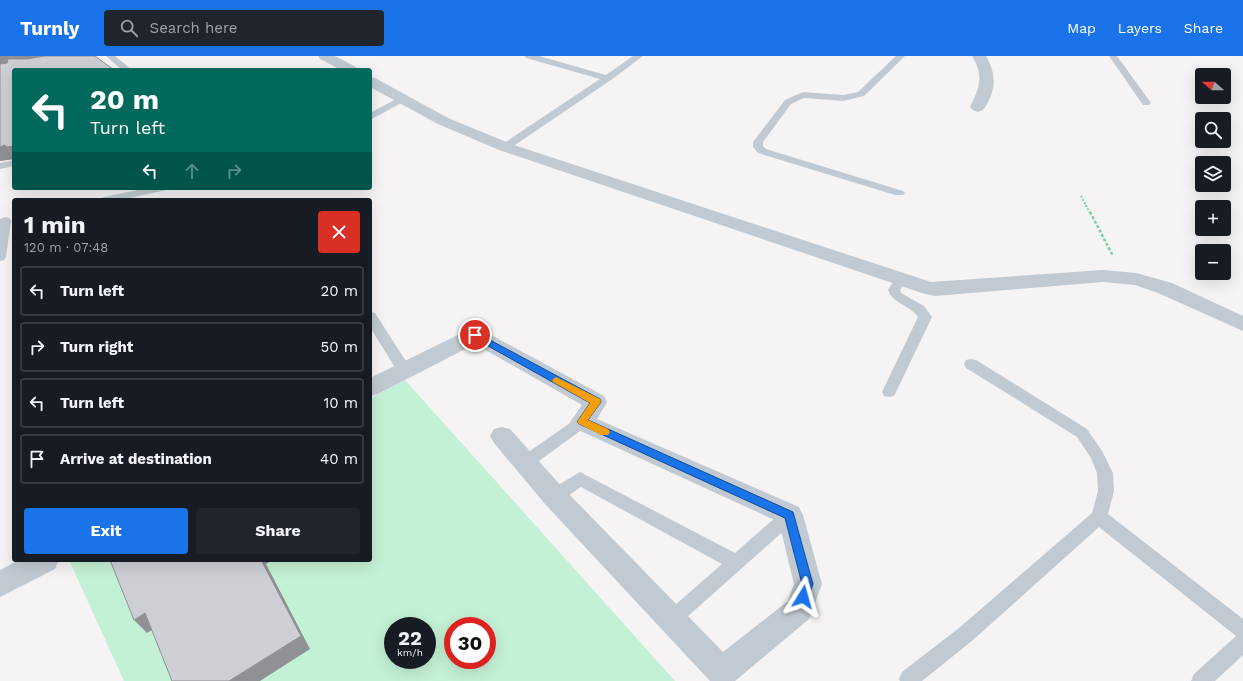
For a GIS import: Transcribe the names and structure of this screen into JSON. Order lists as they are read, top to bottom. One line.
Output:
{"north":"left","page":{"header":"Turnly","search":"Search here","nav":["Map","Layers","Share"],"map_buttons":["+","−"],"turn":["20 m","Turn left"],"heading":["1 min","120 m · 07:48"],"list":[{"name":"Turn left","value":"20 m"},{"name":"Turn right","value":"50 m"},{"name":"Turn left","value":"10 m"},{"name":"Arrive at destination","value":"40 m"}],"buttons":["Exit","Share"],"speed":"22 km/h","limit":"30"}}
